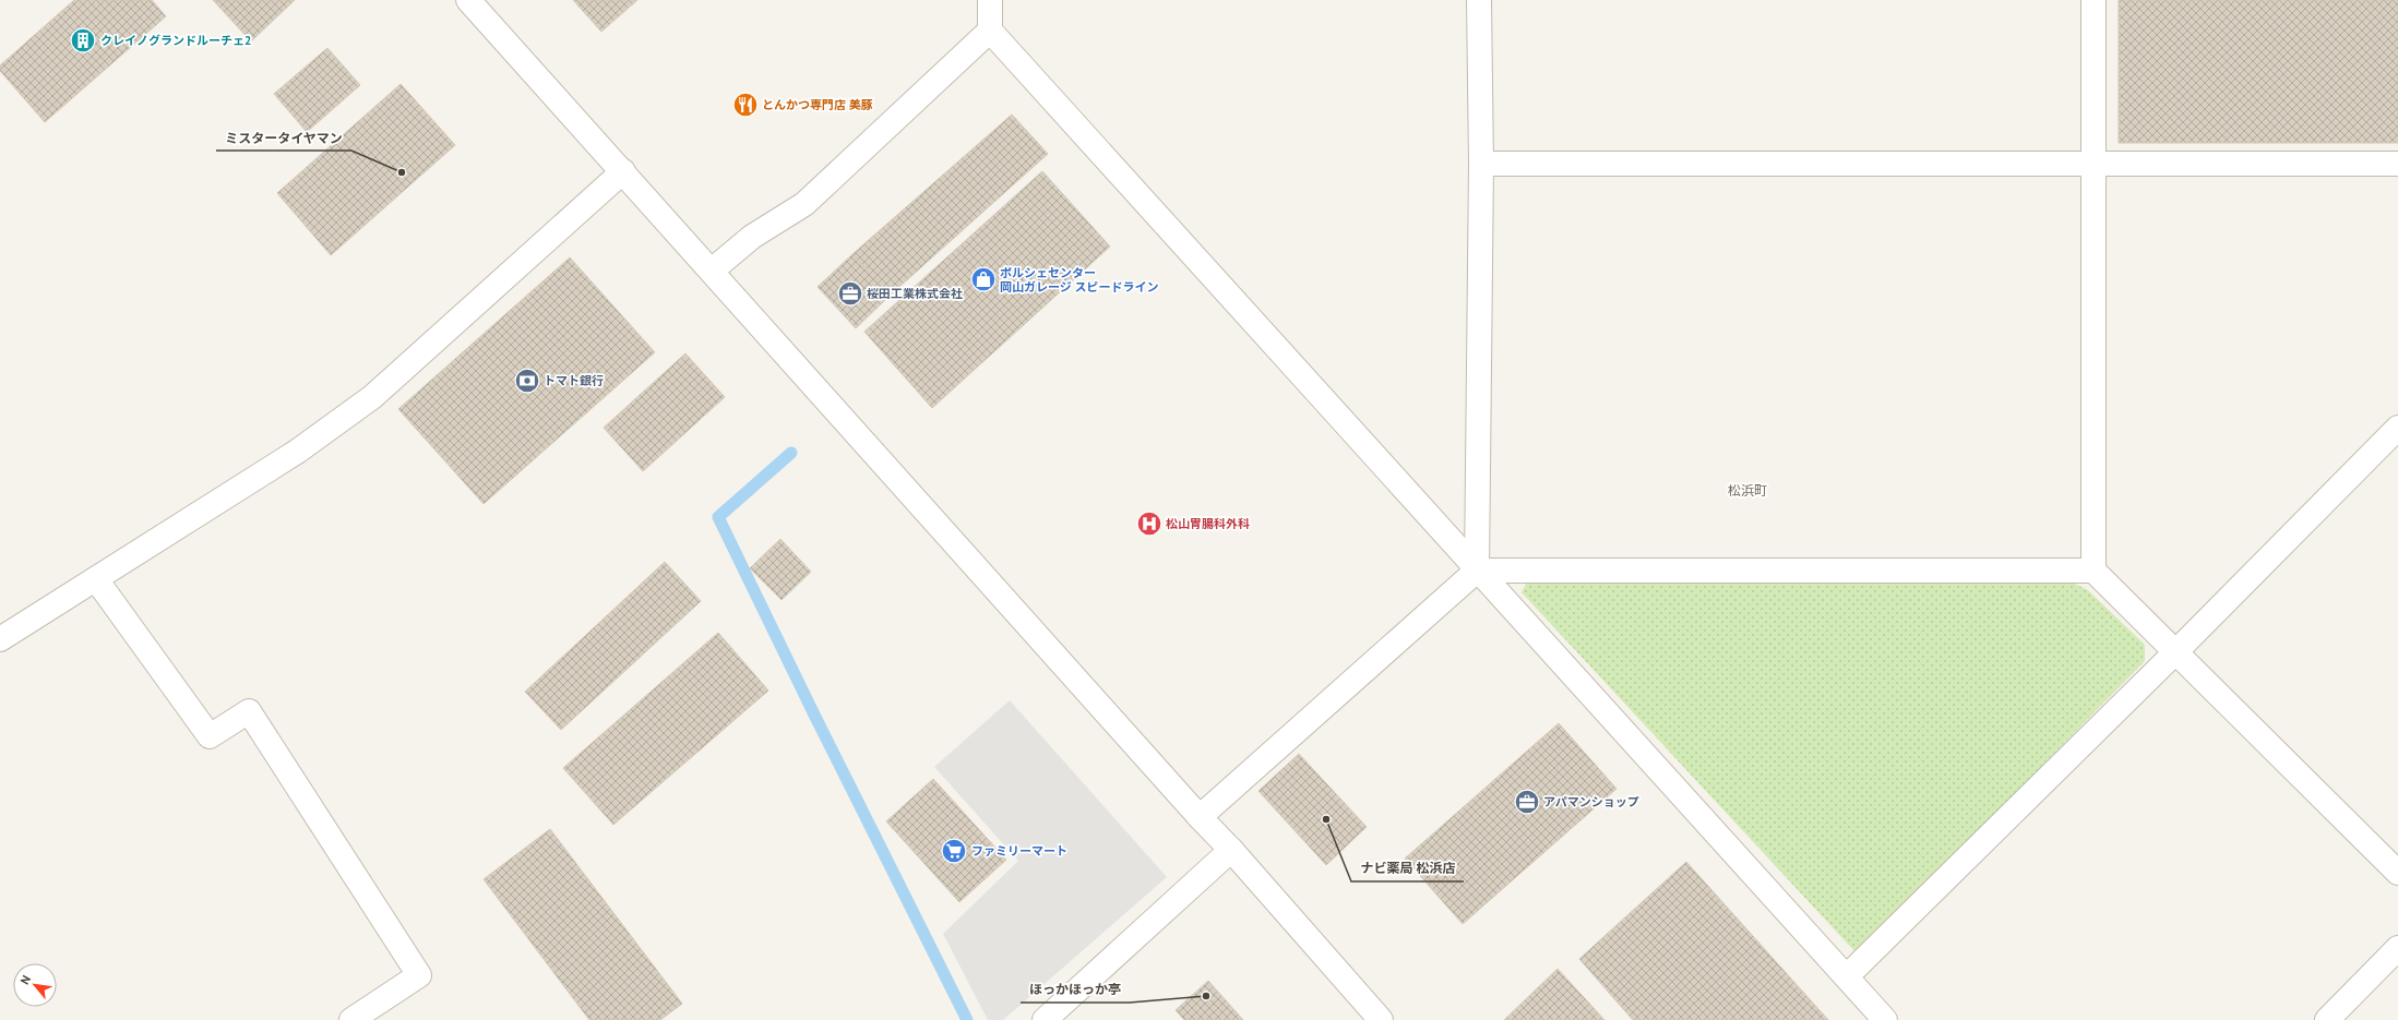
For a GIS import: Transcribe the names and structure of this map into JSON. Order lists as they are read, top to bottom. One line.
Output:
{"districts":["松浜町"],"places":{"building":["クレイノグランドルーチェ2"],"restaurant":["とんかつ専門店 美豚"],"other":["ミスタータイヤマン","ナビ薬局 松浜店","ほっかほっか亭"],"shop":["ポルシェセンター 岡山ガレージ スピードライン"],"office":["桜田工業株式会社","アパマンショップ"],"bank":["トマト銀行"],"hospital":["松山胃腸科外科"],"supermarket":["ファミリーマート"]},"north":"top left"}
